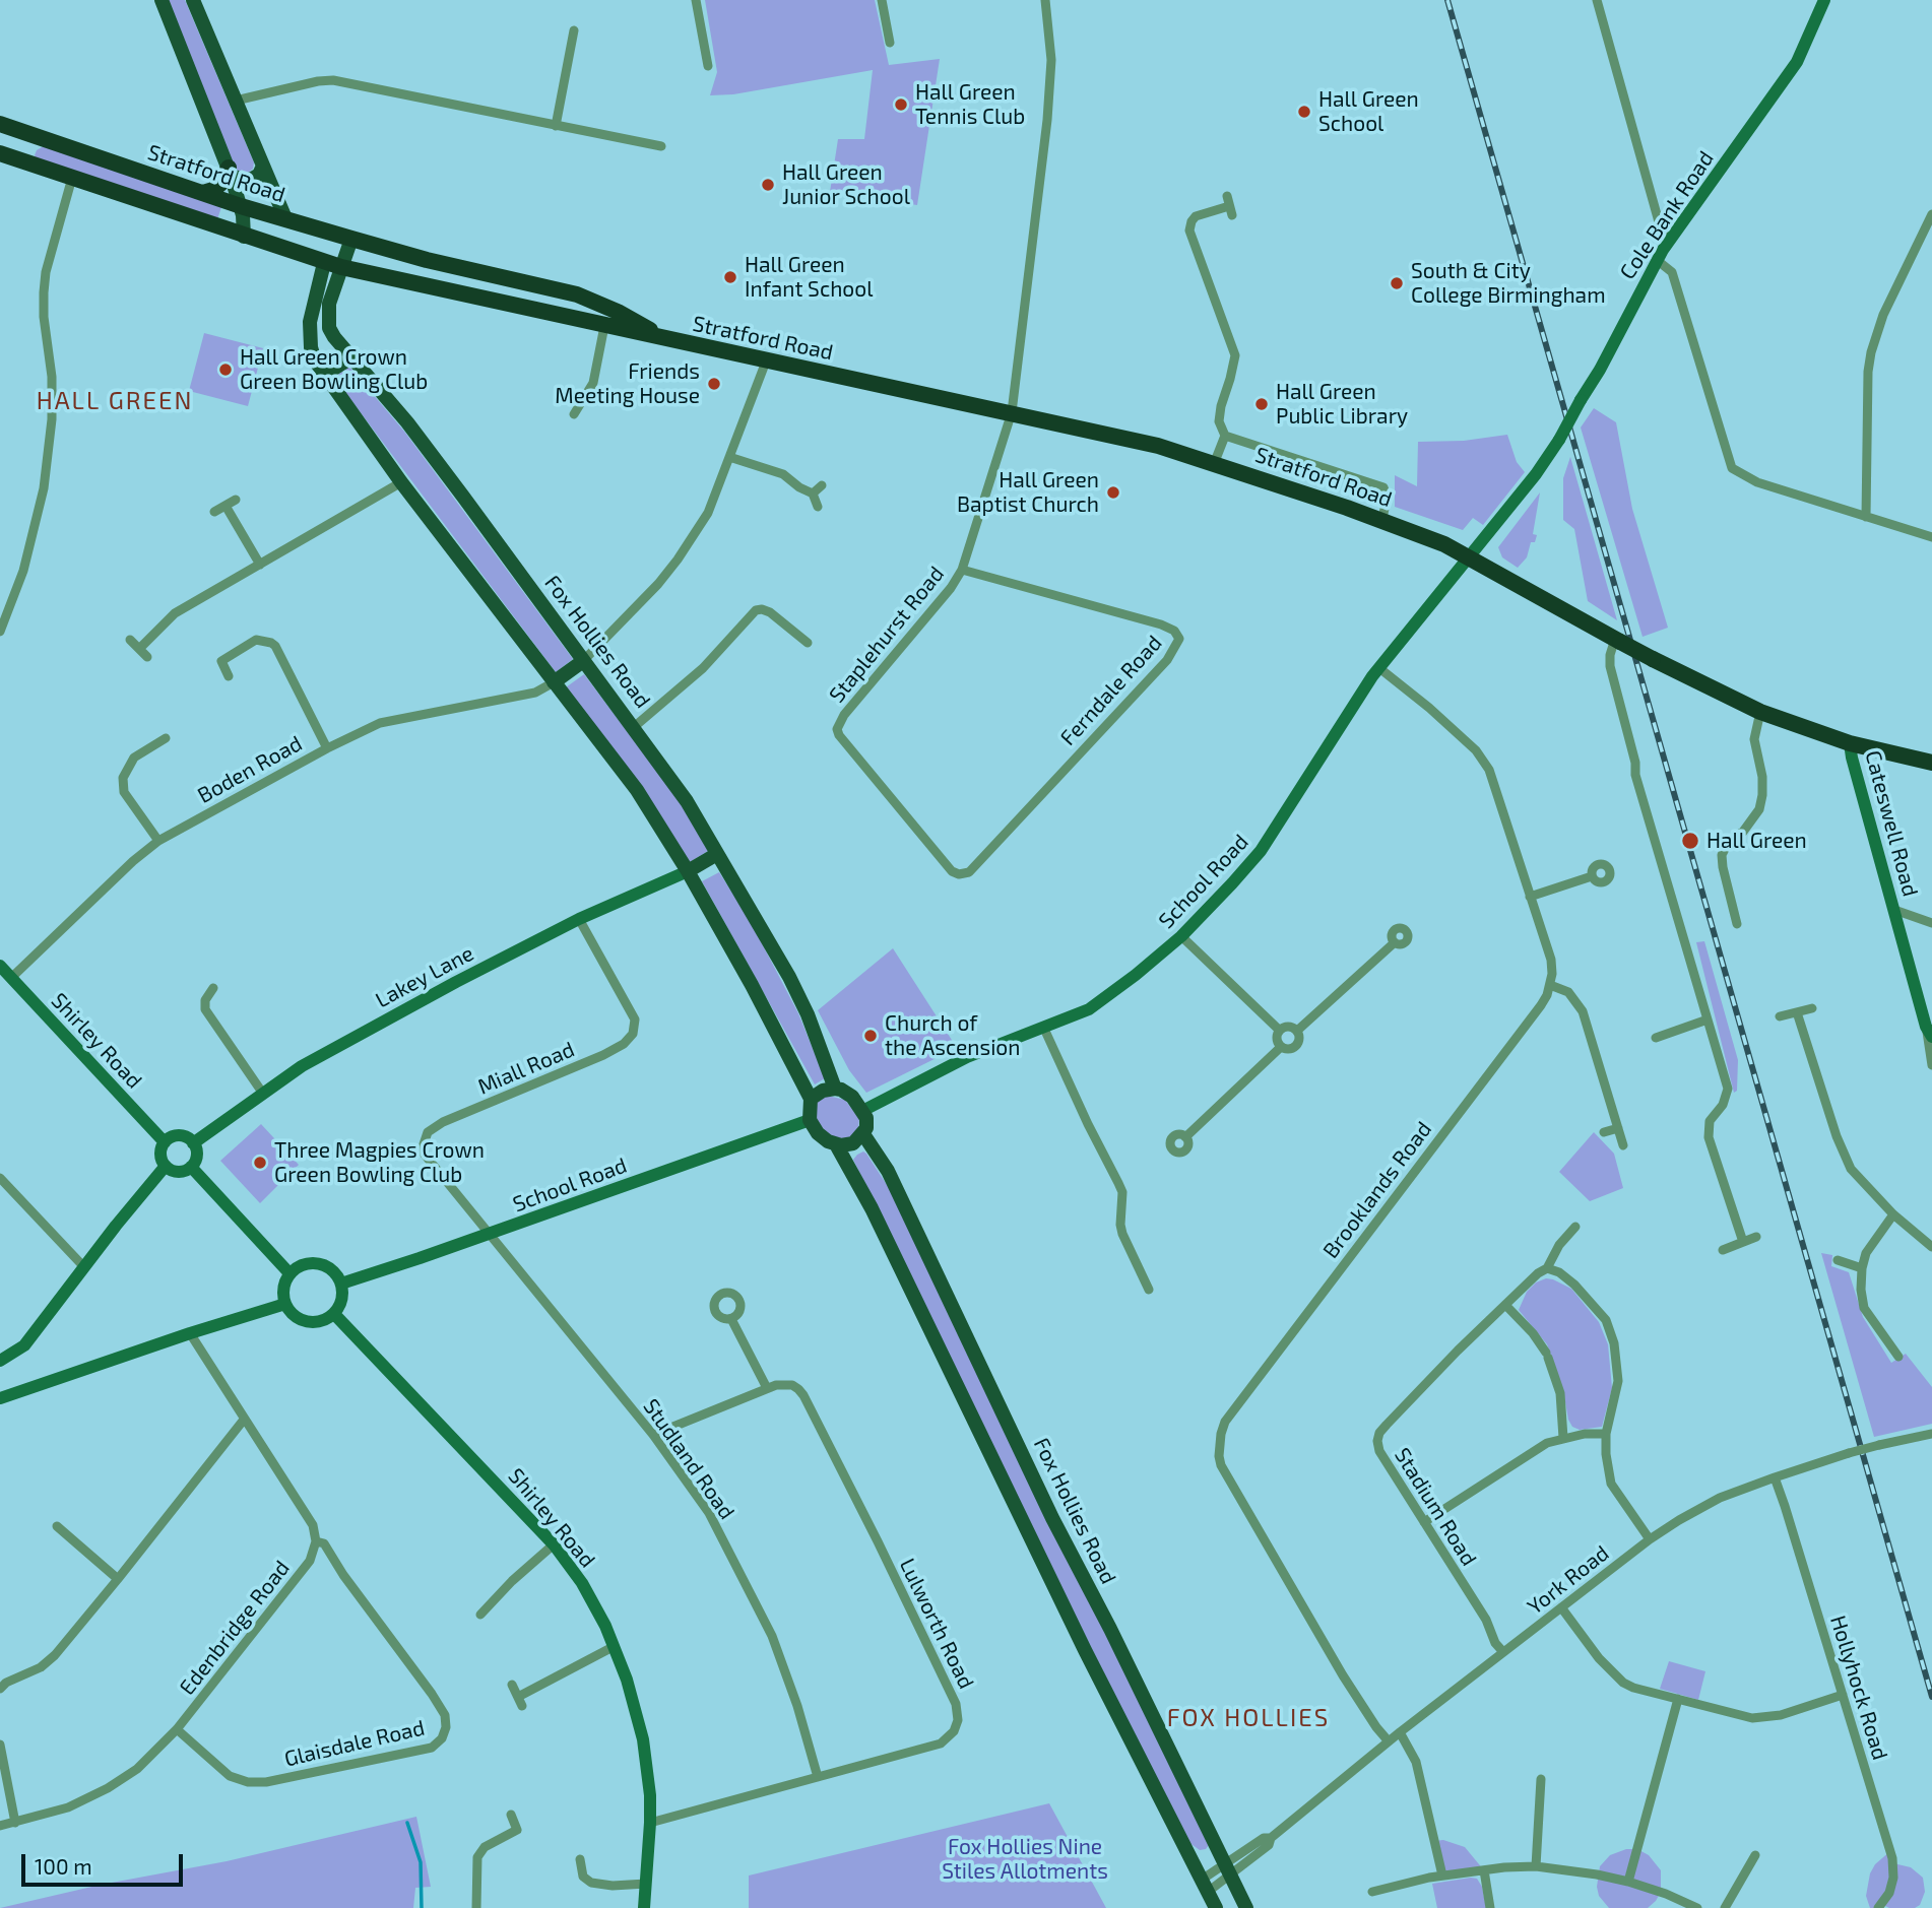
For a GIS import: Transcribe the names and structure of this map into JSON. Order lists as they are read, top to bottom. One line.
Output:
{"streets":{"highway":["Stratford Road"],"main road":["Fox Hollies Road"],"street":["Cole Bank Road","Staplehurst Road","Ferndale Road","Boden Road","Cateswell Road","School Road","Lakey Lane","Shirley Road","Miall Road","Brooklands Road","Studland Road","Stadium Road","York Road","Lulworth Road","Edenbridge Road","Hollyhock Road","Glaisdale Road"]},"crossings":[["Stratford Road","Cole Bank Road"],["Stratford Road","Staplehurst Road"],["Stratford Road","Fox Hollies Road"],["Stratford Road","Cateswell Road"],["Stratford Road","School Road"],["Cole Bank Road","School Road"],["Staplehurst Road","Ferndale Road"],["Fox Hollies Road","School Road"],["Fox Hollies Road","York Road"],["Boden Road","Shirley Road"],["School Road","Shirley Road"],["School Road","Miall Road"],["School Road","Studland Road"],["Lakey Lane","Shirley Road"],["Lakey Lane","Miall Road"],["Shirley Road","Lulworth Road"],["Miall Road","Studland Road"],["Brooklands Road","York Road"],["Studland Road","Lulworth Road"],["Stadium Road","York Road"],["York Road","Hollyhock Road"],["Edenbridge Road","Glaisdale Road"]],"districts":["HALL GREEN","FOX HOLLIES"],"parks":["Fox Hollies Nine Stiles Allotments"],"places":["Hall Green Tennis Club","Hall Green School","Hall Green Junior School","Hall Green Infant School","South & City College Birmingham","Hall Green Crown Green Bowling Club","Friends Meeting House","Hall Green Public Library","Hall Green Baptist Church","Hall Green","Church of the Ascension","Three Magpies Crown Green Bowling Club"],"scale_bar":"100 m"}
